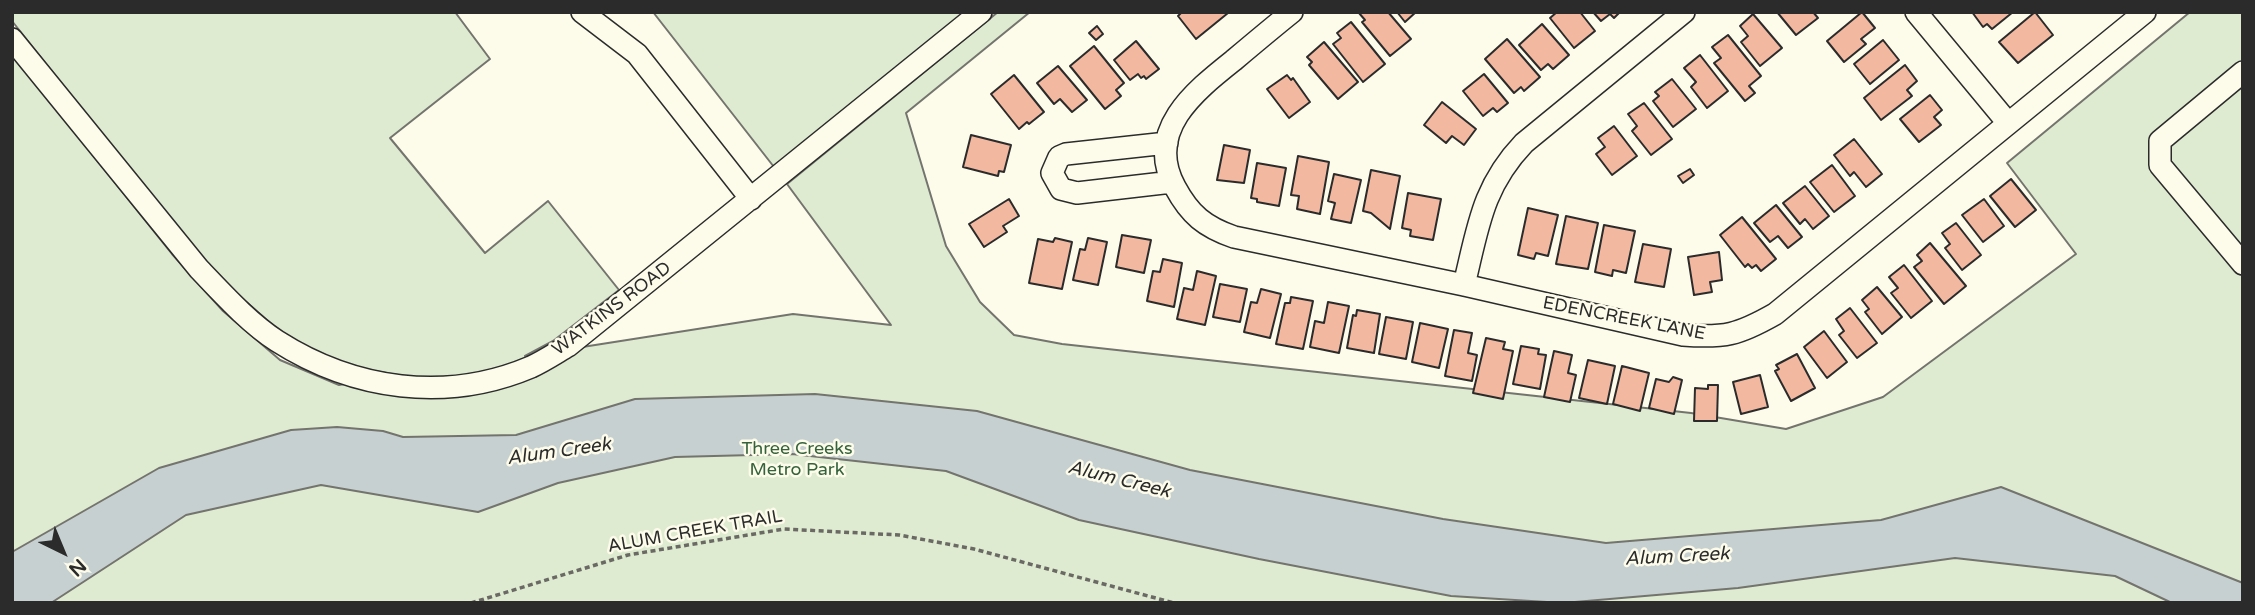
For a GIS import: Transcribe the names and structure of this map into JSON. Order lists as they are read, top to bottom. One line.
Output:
{"streets":{"street":["WATKINS ROAD","EDENCREEK LANE"],"path":["ALUM CREEK TRAIL"]},"water":["Alum Creek"],"parks":["Three Creeks Metro Park"],"north":"bottom right"}
